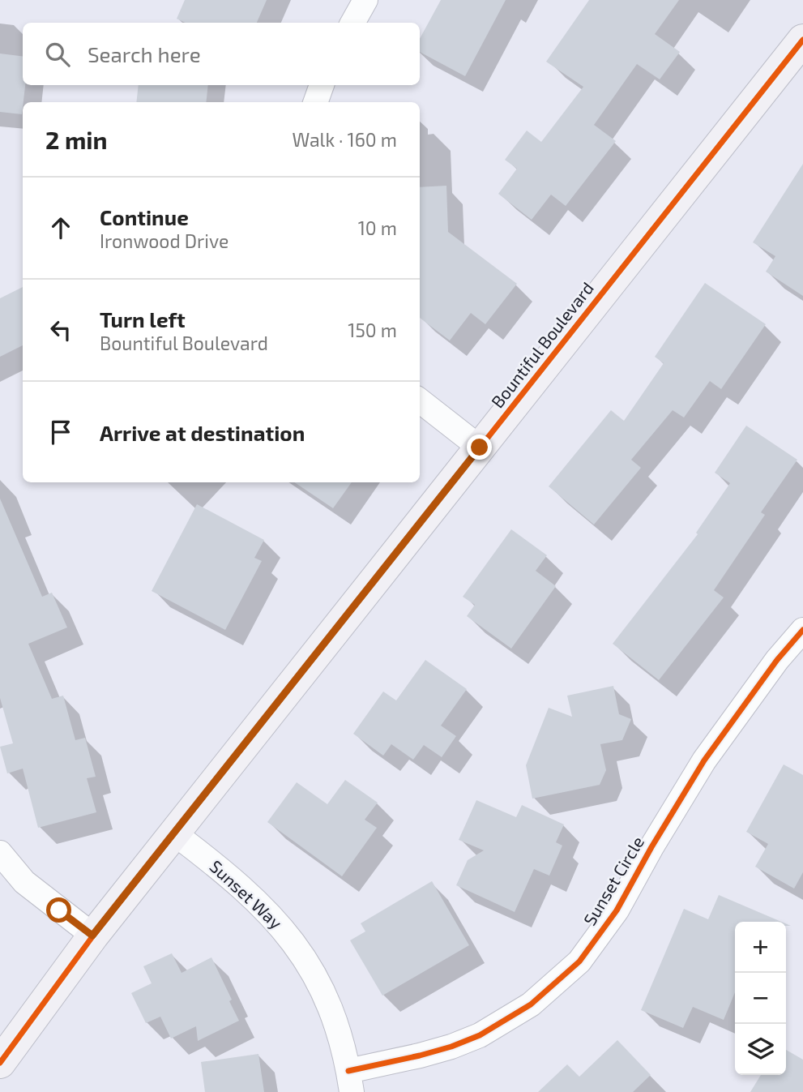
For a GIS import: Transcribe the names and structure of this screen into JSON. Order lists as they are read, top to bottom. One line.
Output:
{"streets":{"main road":["Bountiful Boulevard"],"street":["Sunset Circle","Sunset Way"]},"crossings":[["Bountiful Boulevard","Sunset Way"],["Sunset Circle","Sunset Way"]],"page":{"search":"Search here","heading":["2 min","Walk · 160 m"],"list":[["Continue","Ironwood Drive","10 m"],["Turn left","Bountiful Boulevard","150 m"],"Arrive at destination"],"map_buttons":["+","−"]}}
